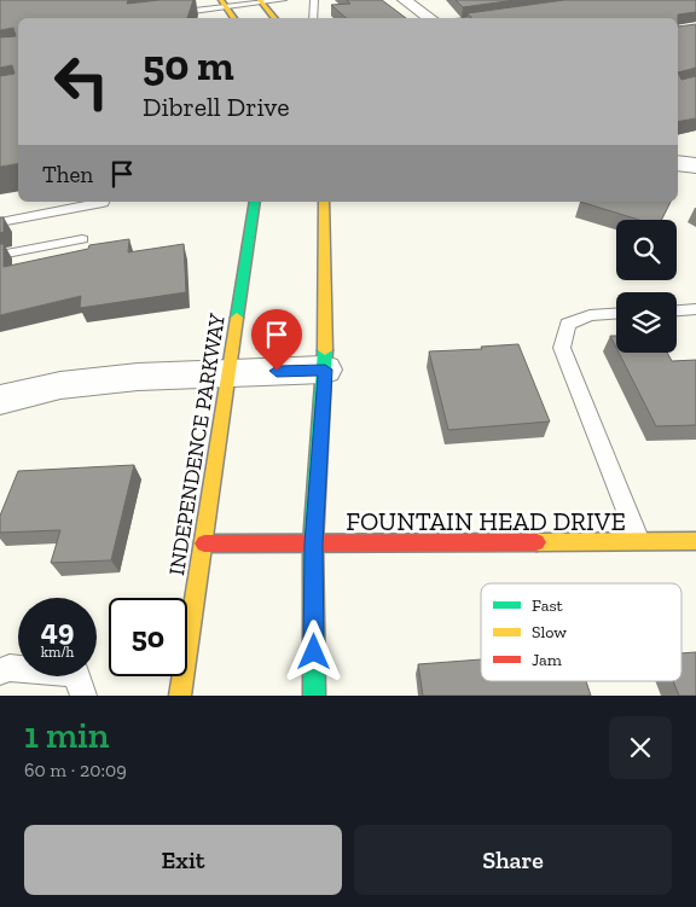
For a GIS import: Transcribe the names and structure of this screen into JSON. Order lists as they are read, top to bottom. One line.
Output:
{"streets":{"main road":["INDEPENDENCE PARKWAY","FOUNTAIN HEAD DRIVE"]},"crossings":[["INDEPENDENCE PARKWAY","FOUNTAIN HEAD DRIVE"]],"legend":["Fast","Slow","Jam"],"page":{"turn":["50 m","Dibrell Drive"],"then":"Then","speed":"49 km/h","limit":"50","heading":["1 min","60 m · 20:09"],"buttons":["Exit","Share"]}}
